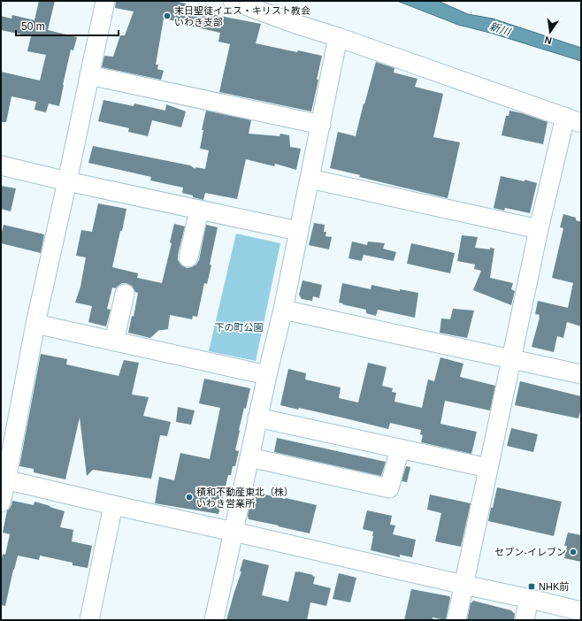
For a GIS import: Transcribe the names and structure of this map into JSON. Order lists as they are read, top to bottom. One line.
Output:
{"water":["新川"],"parks":["下の町公園"],"places":{"other":["末日聖徒イエス・キリスト教会 いわき支部","積和不動産東北（株） いわき営業所","セブン-イレブン"],"transit":["NHK前"]},"scale_bar":"50 m","north":"bottom"}
